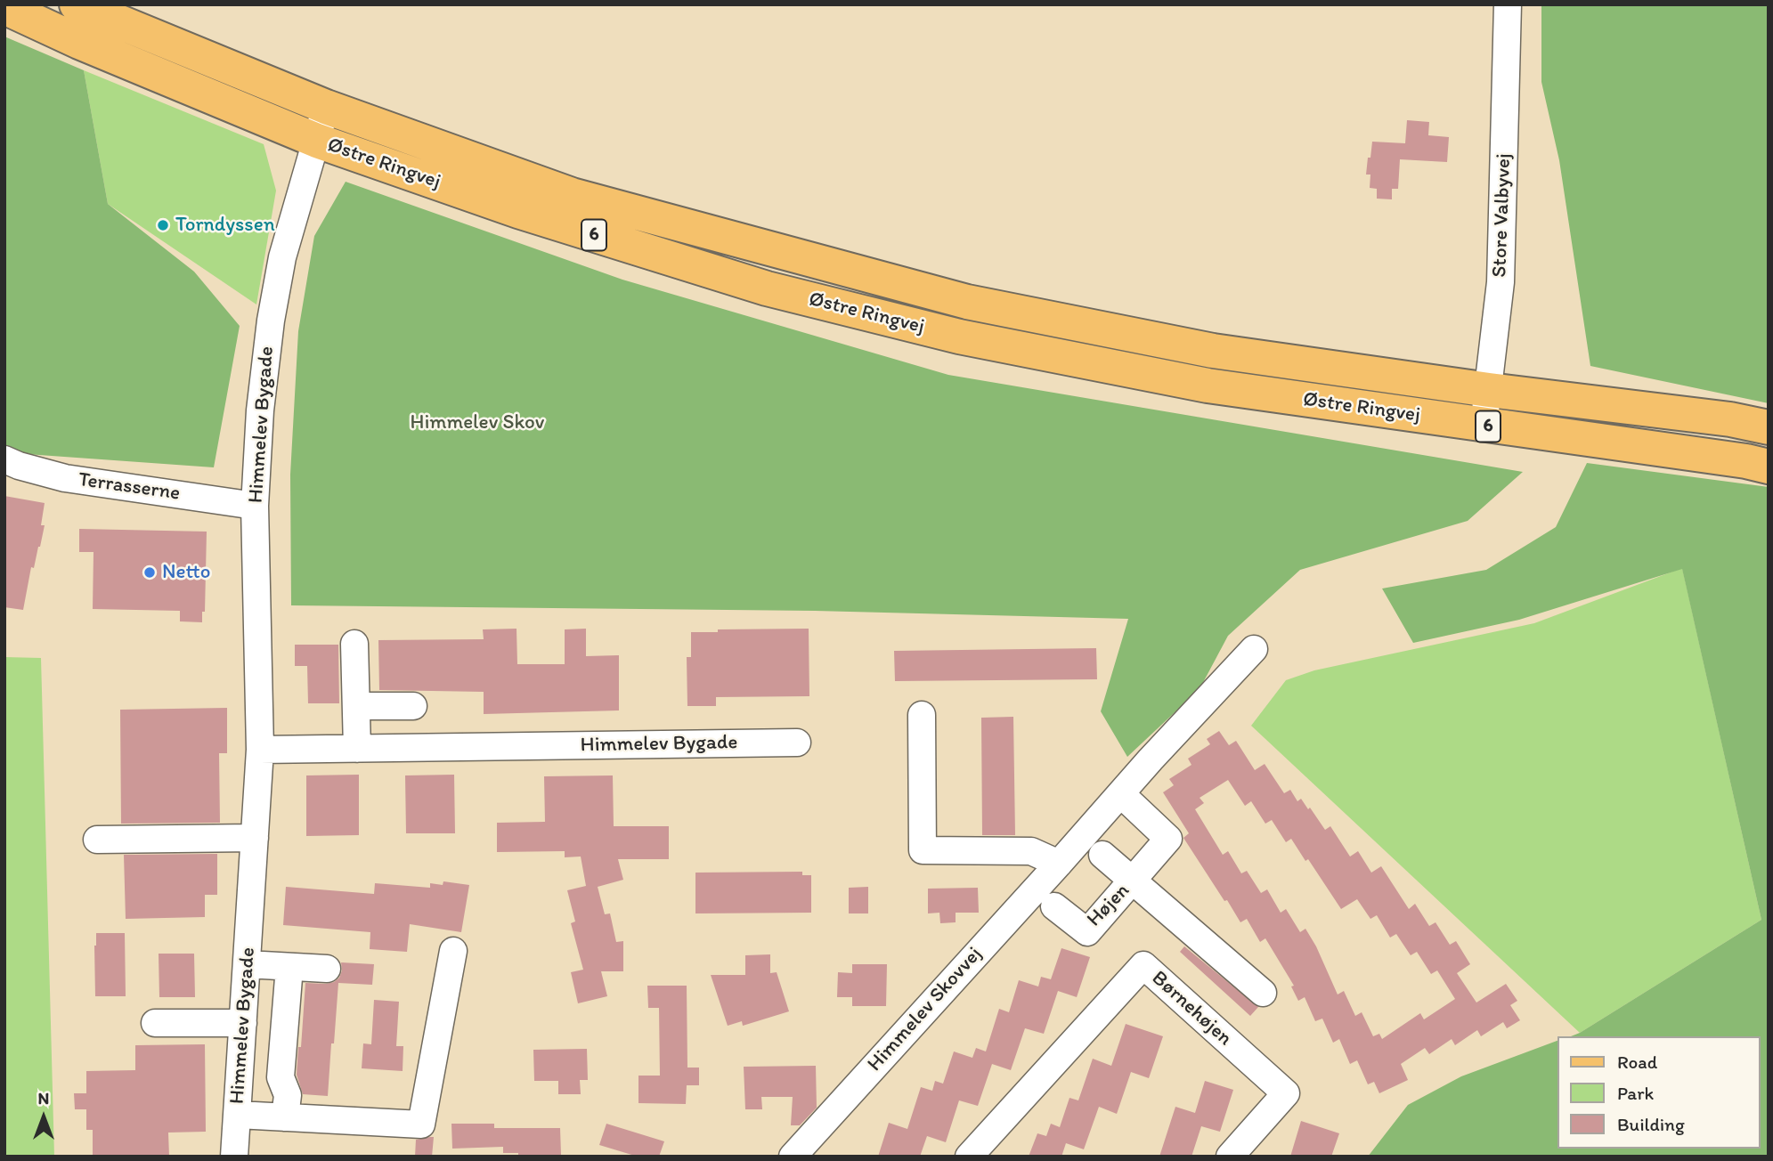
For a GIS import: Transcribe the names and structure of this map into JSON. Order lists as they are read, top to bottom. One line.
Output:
{"streets":{"main road":["Østre Ringvej","6"],"street":["Store Valbyvej","Himmelev Bygade","Terrasserne","Højen","Børnehøjen","Himmelev Skovvej"]},"crossings":[["Østre Ringvej","Store Valbyvej"],["Østre Ringvej","Himmelev Bygade"],["Himmelev Bygade","Terrasserne"],["Højen","Himmelev Skovvej"]],"parks":["Himmelev Skov"],"places":["Torndyssen","Netto"],"legend":["Road","Park","Building"],"north":"top"}
